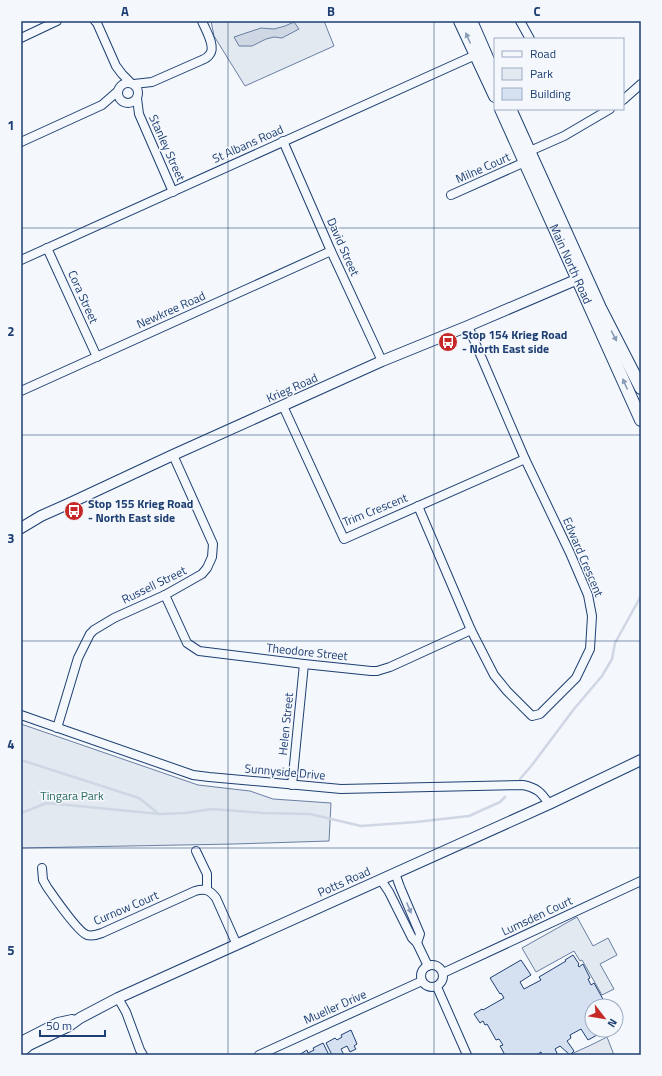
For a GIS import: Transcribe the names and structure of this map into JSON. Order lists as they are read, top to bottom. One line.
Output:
{"streets":{"main road":["Main North Road"],"street":["St Albans Road","Stanley Street","Milne Court","David Street","Cora Street","Newkree Road","Krieg Road","Trim Crescent","Edward Crescent","Russell Street","Theodore Street","Helen Street","Sunnyside Drive","Potts Road","Curnow Court","Lumsden Court","Mueller Drive"]},"crossings":[["St Albans Road","Stanley Street"],["St Albans Road","David Street"],["St Albans Road","Cora Street"],["Milne Court","Main North Road"],["David Street","Newkree Road"],["David Street","Krieg Road"],["Main North Road","Krieg Road"],["Cora Street","Newkree Road"],["Krieg Road","Trim Crescent"],["Krieg Road","Edward Crescent"],["Krieg Road","Russell Street"],["Trim Crescent","Edward Crescent"],["Edward Crescent","Theodore Street"],["Russell Street","Theodore Street"],["Russell Street","Sunnyside Drive"],["Theodore Street","Helen Street"],["Helen Street","Sunnyside Drive"],["Sunnyside Drive","Potts Road"],["Lumsden Court","Mueller Drive"]],"parks":["Tingara Park"],"places":{"bus stop":["Stop 154 Krieg Road - North East side","Stop 155 Krieg Road - North East side"]},"legend":["Road","Park","Building"],"scale_bar":"50 m","north":"bottom right","grid":{"columns":["A","B","C"],"rows":["1","2","3","4","5"]}}
